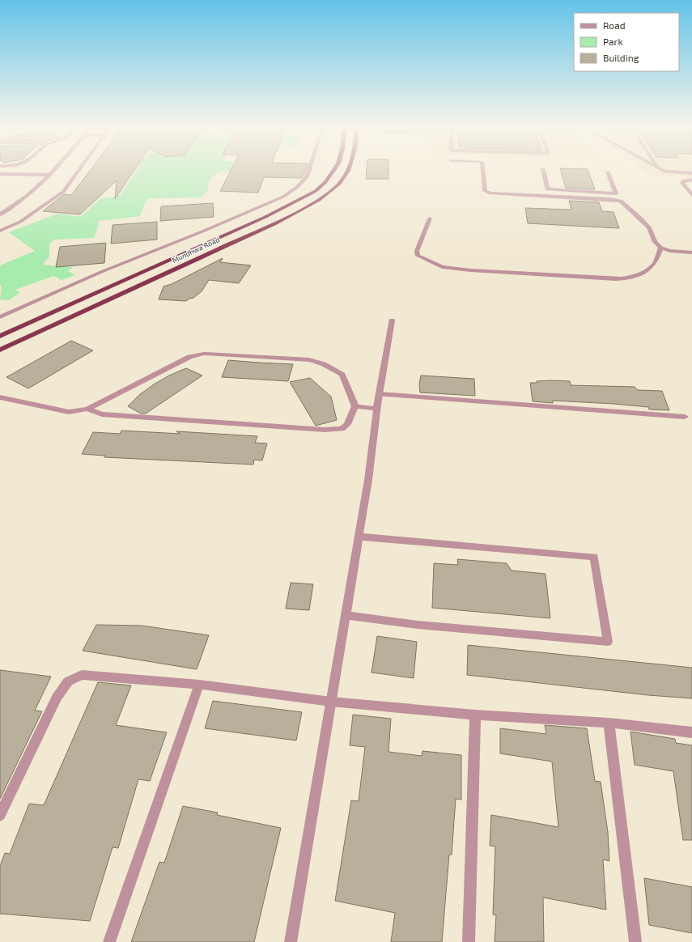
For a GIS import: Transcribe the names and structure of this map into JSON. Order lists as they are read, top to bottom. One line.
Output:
{"streets":{"highway":["Mundhwa Road"]},"legend":["Road","Park","Building"]}
